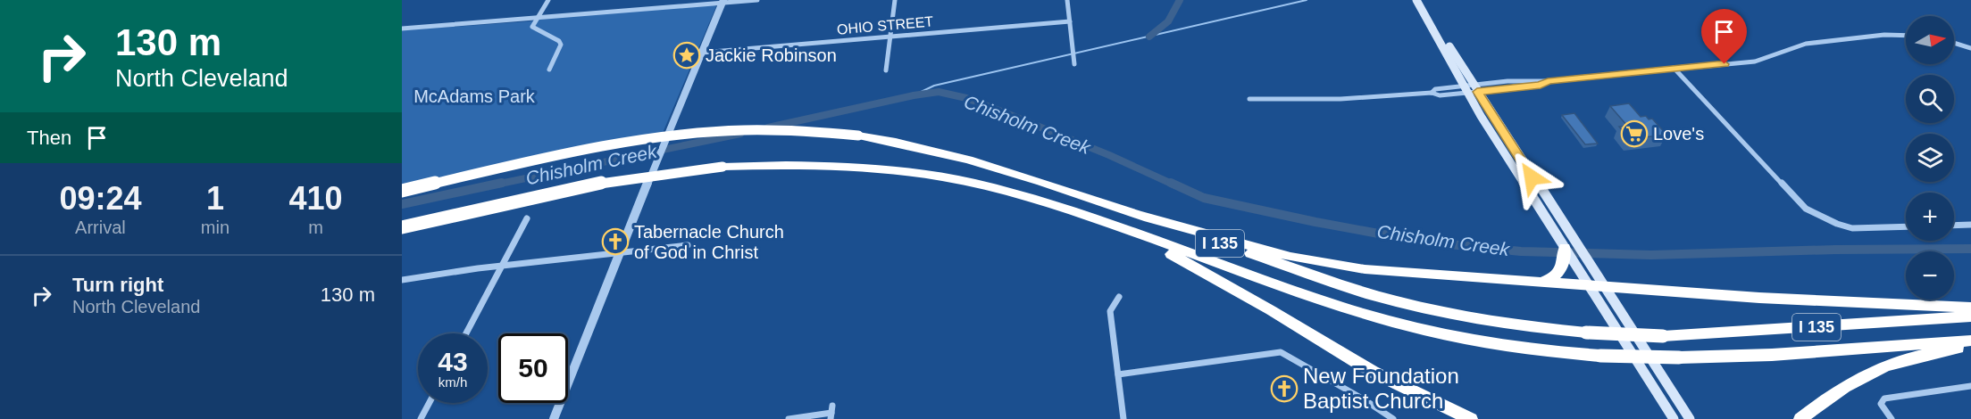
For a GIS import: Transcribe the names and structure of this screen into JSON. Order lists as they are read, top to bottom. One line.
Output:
{"streets":{"highway":["I 135"],"street":["OHIO STREET"]},"water":["Chisholm Creek"],"parks":["McAdams Park"],"places":{"place":["Jackie Robinson"],"supermarket":["Love's"],"church":["Tabernacle Church of God in Christ","New Foundation Baptist Church"]},"north":"right","page":{"turn":["130 m","North Cleveland"],"map_buttons":["+","−"],"then":"Then","eta":["09:24","Arrival","1","min","410","m"],"list":[{"name":"Turn right","note":"North Cleveland","value":"130 m"}],"speed":"43 km/h","limit":"50"}}
